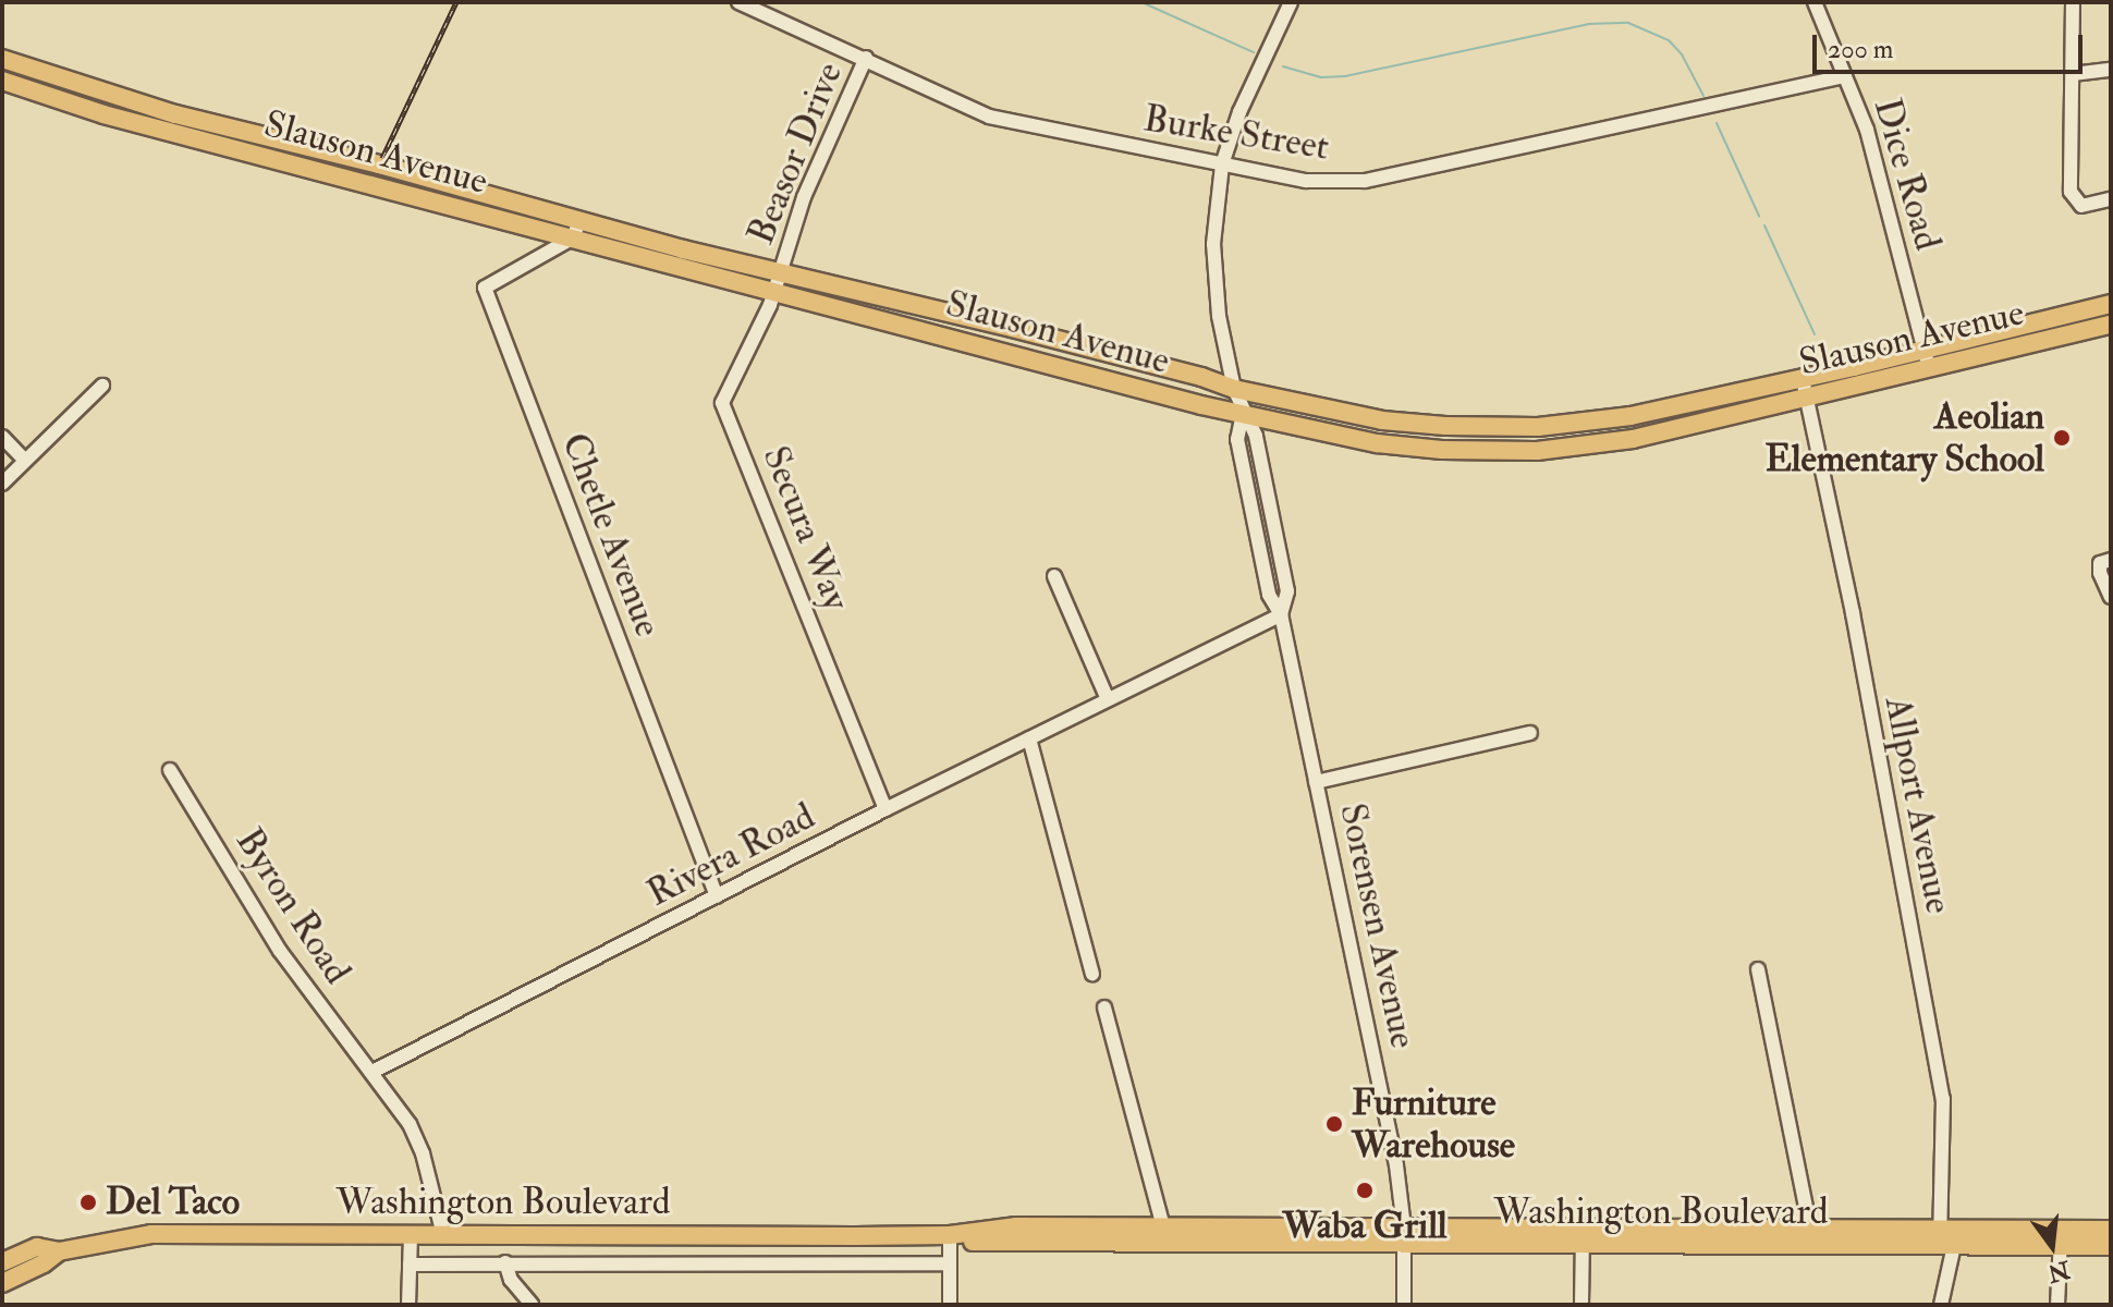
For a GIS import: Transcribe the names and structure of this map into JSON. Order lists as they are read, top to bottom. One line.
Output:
{"streets":{"main road":["Slauson Avenue","Washington Boulevard"],"street":["Burke Street","Beasor Drive","Dice Road","Secura Way","Chetle Avenue","Allport Avenue","Rivera Road","Byron Road","Sorensen Avenue"]},"crossings":[["Burke Street","Beasor Drive"],["Burke Street","Dice Road"],["Burke Street","Sorensen Avenue"],["Slauson Avenue","Beasor Drive"],["Slauson Avenue","Dice Road"],["Slauson Avenue","Secura Way"],["Slauson Avenue","Chetle Avenue"],["Slauson Avenue","Allport Avenue"],["Slauson Avenue","Sorensen Avenue"],["Beasor Drive","Secura Way"],["Secura Way","Rivera Road"],["Chetle Avenue","Rivera Road"],["Allport Avenue","Washington Boulevard"],["Rivera Road","Byron Road"],["Rivera Road","Sorensen Avenue"],["Sorensen Avenue","Washington Boulevard"]],"places":["Aeolian Elementary School","Furniture Warehouse","Waba Grill","Del Taco"],"scale_bar":"200 m","north":"bottom"}
